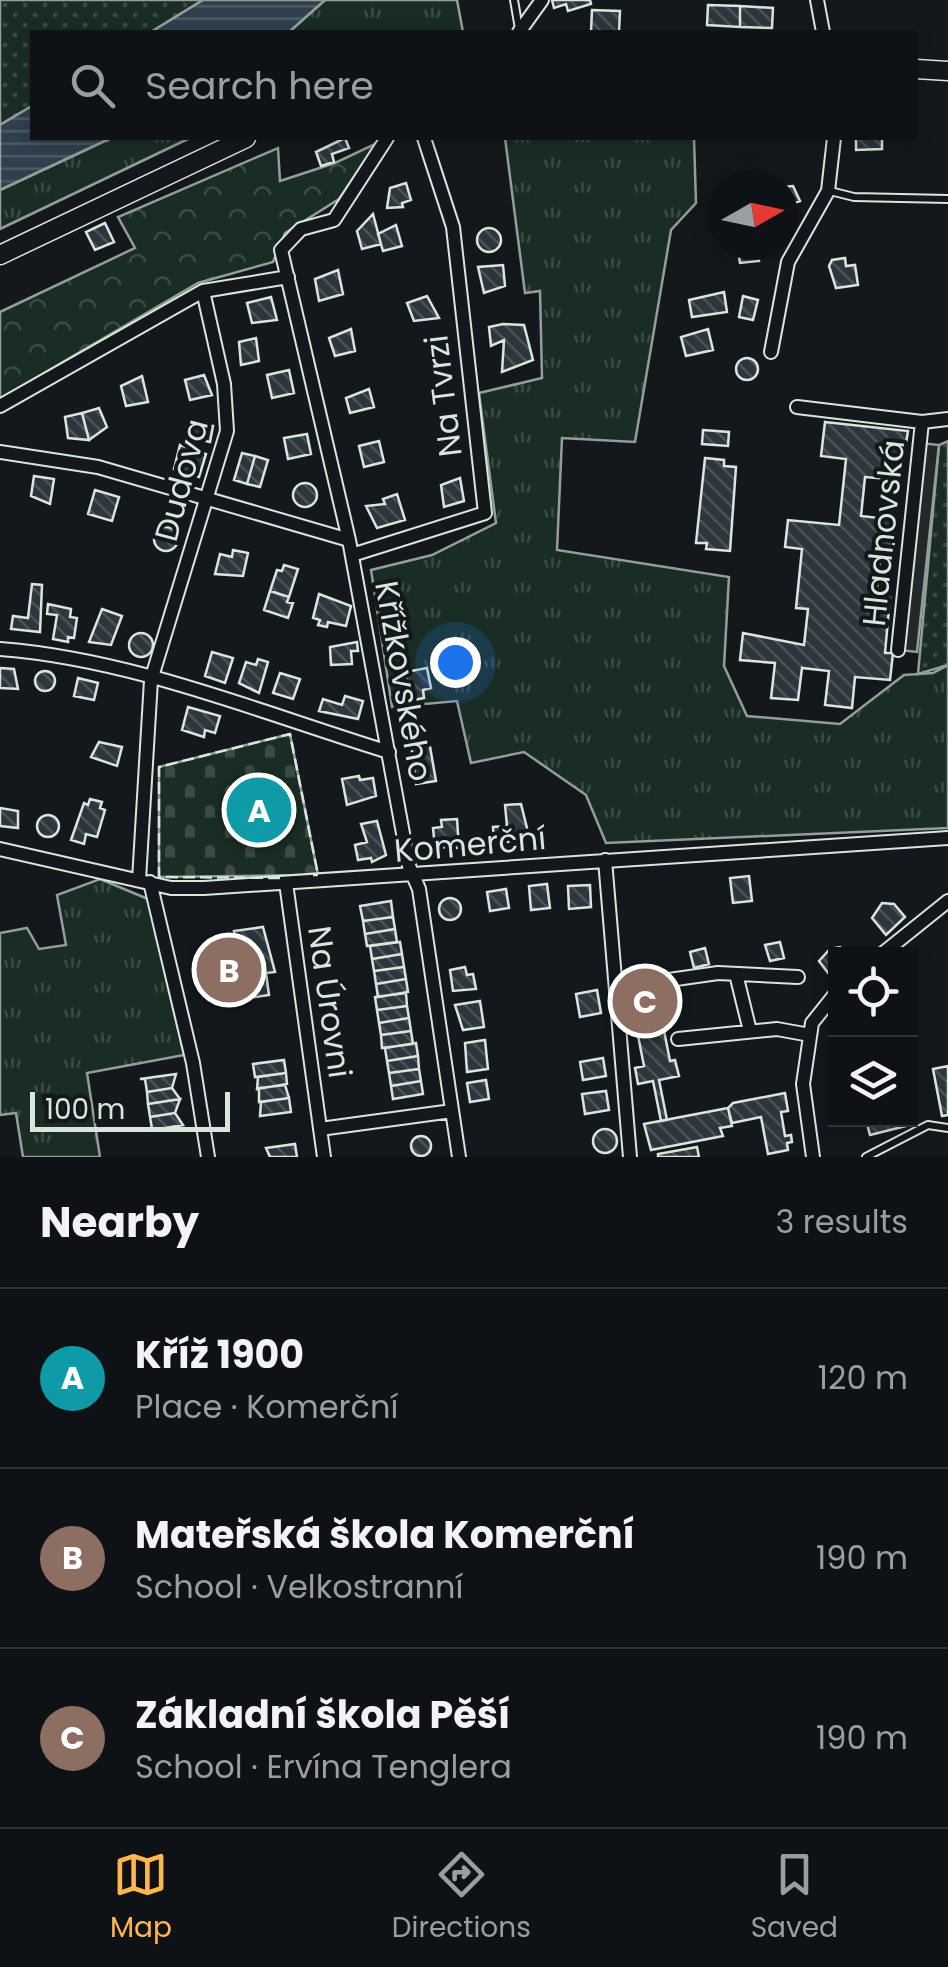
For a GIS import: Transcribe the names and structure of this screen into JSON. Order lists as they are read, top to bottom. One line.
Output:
{"streets":{"street":["Na Tvrzi","Dudova","Hladnovská","Křížkovského","Komerční","Na Úrovni"]},"crossings":[["Na Tvrzi","Křížkovského"],["Dudova","Komerční"],["Křížkovského","Komerční"],["Křížkovského","Na Úrovni"],["Komerční","Na Úrovni"]],"scale_bar":"100 m","north":"right","page":{"search":"Search here","pins":["A","B","C"],"scale":"100 m","heading":["Nearby","3 results"],"list":[{"mark":"A","name":"Kříž 1900","note":"Place · Komerční","value":"120 m"},{"mark":"B","name":"Mateřská škola Komerční","note":"School · Velkostranní","value":"190 m"},{"mark":"C","name":"Základní škola Pěší","note":"School · Ervína Tenglera","value":"190 m"}],"nav":["Map","Directions","Saved"]}}
